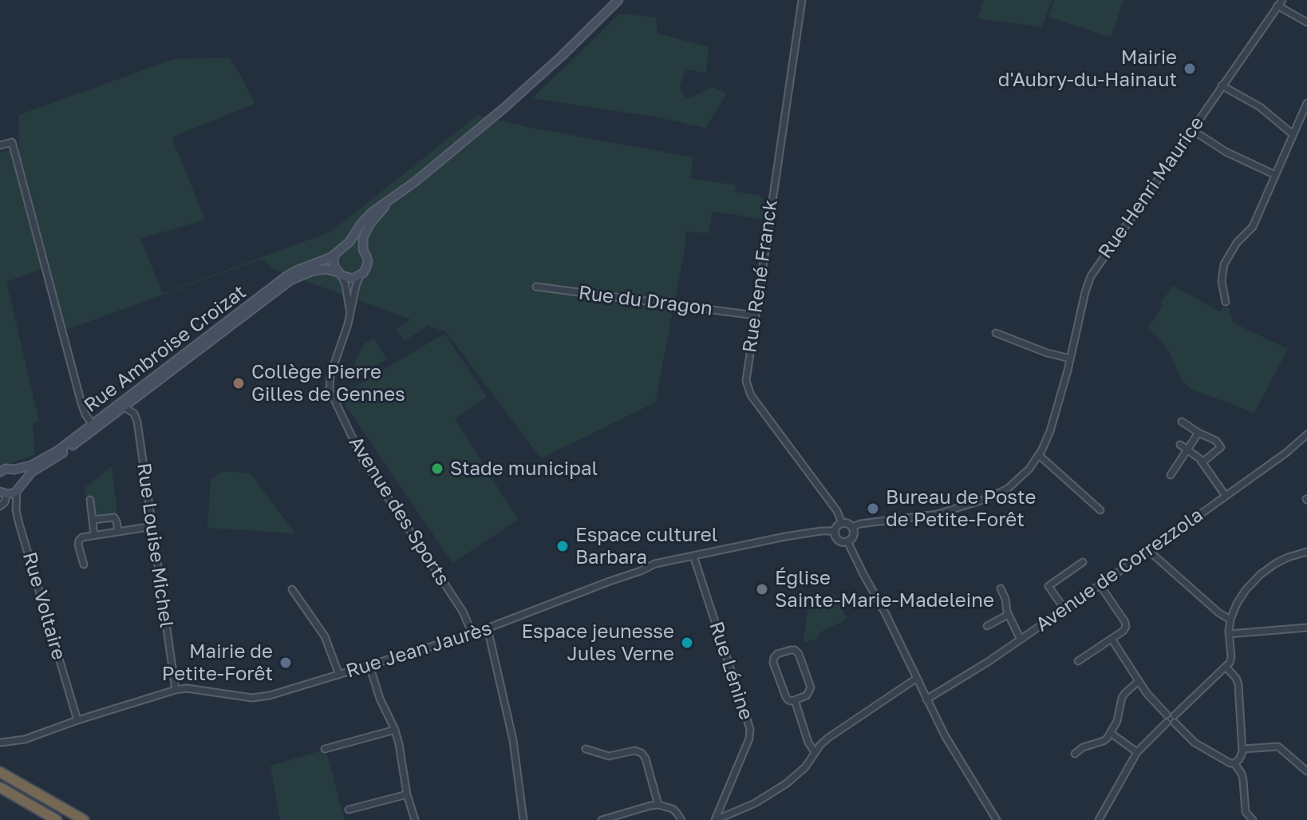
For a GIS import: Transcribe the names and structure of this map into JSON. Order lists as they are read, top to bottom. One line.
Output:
{"streets":{"main road":["Rue Ambroise Croizat"],"street":["Rue Henri Maurice","Rue René Franck","Rue du Dragon","Avenue des Sports","Rue Louise Michel","Avenue de Correzzola","Rue Voltaire","Rue Jean Jaurès","Rue Lénine"]},"crossings":[["Rue Henri Maurice","Rue René Franck"],["Rue Henri Maurice","Rue Jean Jaurès"],["Rue René Franck","Rue du Dragon"],["Rue René Franck","Rue Jean Jaurès"],["Rue Ambroise Croizat","Avenue des Sports"],["Rue Ambroise Croizat","Rue Louise Michel"],["Rue Ambroise Croizat","Rue Voltaire"],["Avenue des Sports","Rue Jean Jaurès"],["Rue Louise Michel","Rue Jean Jaurès"],["Rue Voltaire","Rue Jean Jaurès"],["Rue Jean Jaurès","Rue Lénine"]],"places":["Mairie d'Aubry-du-Hainaut","Collège Pierre Gilles de Gennes","Stade municipal","Bureau de Poste de Petite-Forêt","Espace culturel Barbara","Église Sainte-Marie-Madeleine","Espace jeunesse Jules Verne","Mairie de Petite-Forêt"]}
